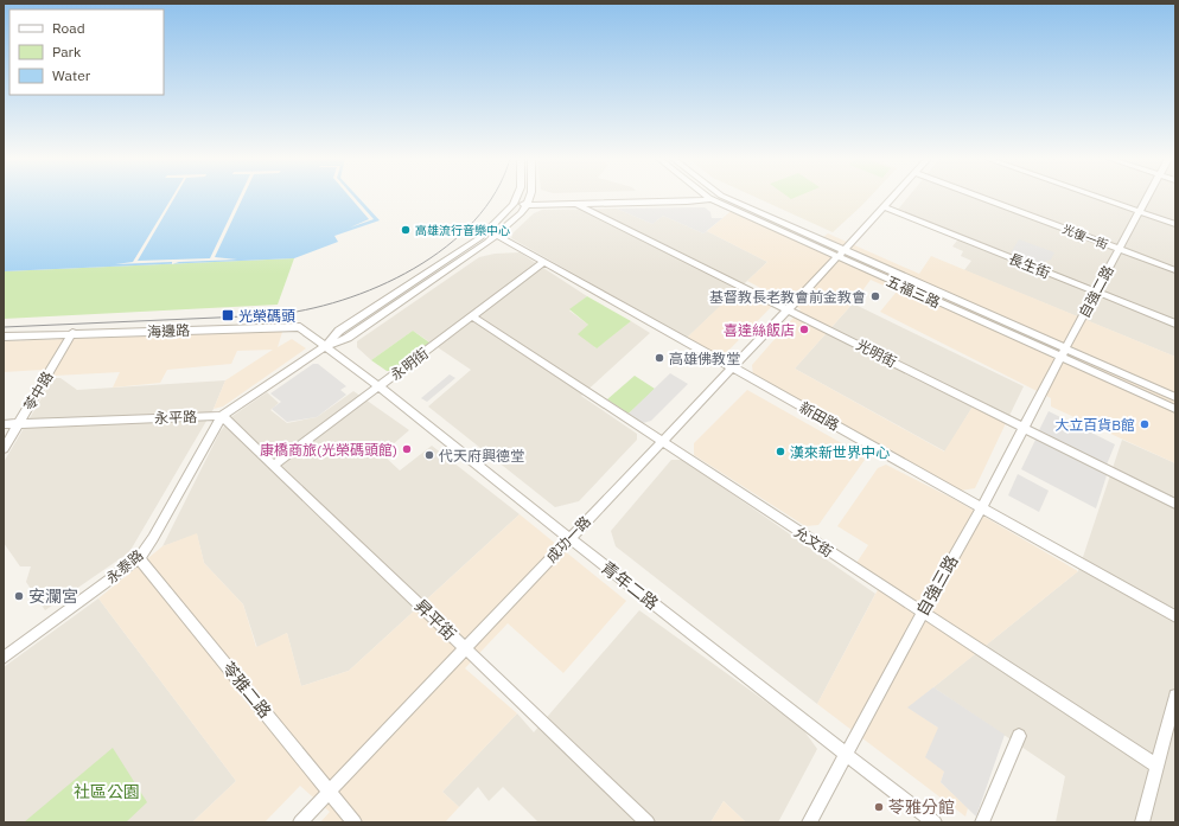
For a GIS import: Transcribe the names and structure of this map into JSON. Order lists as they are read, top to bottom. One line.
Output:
{"streets":{"street":["光復一街","長生街","五福三路","自強二路","海邊路","光明街","永明街","苓中路","新田路","永平路","成功一路","允文街","永泰路","青年二路","自強三路","昇平街","苓雅二路"]},"crossings":[["光復一街","自強二路"],["長生街","自強二路"],["長生街","成功一路"],["五福三路","自強二路"],["五福三路","成功一路"],["五福三路","自強三路"],["自強二路","自強三路"],["海邊路","苓中路"],["海邊路","青年二路"],["光明街","成功一路"],["光明街","自強三路"],["永明街","新田路"],["永明街","允文街"],["永明街","青年二路"],["永明街","昇平街"],["苓中路","永平路"],["新田路","成功一路"],["新田路","自強三路"],["永平路","永泰路"],["永平路","昇平街"],["成功一路","允文街"],["成功一路","青年二路"],["成功一路","昇平街"],["成功一路","苓雅二路"],["允文街","自強三路"],["永泰路","昇平街"],["永泰路","苓雅二路"],["青年二路","自強三路"]],"parks":["社區公園"],"places":{"other":["高雄流行音樂中心","基督教長老教會前金教會","喜達絲飯店","高雄佛教堂","大立百貨B館","康橋商旅(光榮碼頭館)","漢來新世界中心","代天府興德堂","安瀾宮","苓雅分館"],"transit":["光榮碼頭"]},"legend":["Road","Park","Water"]}
